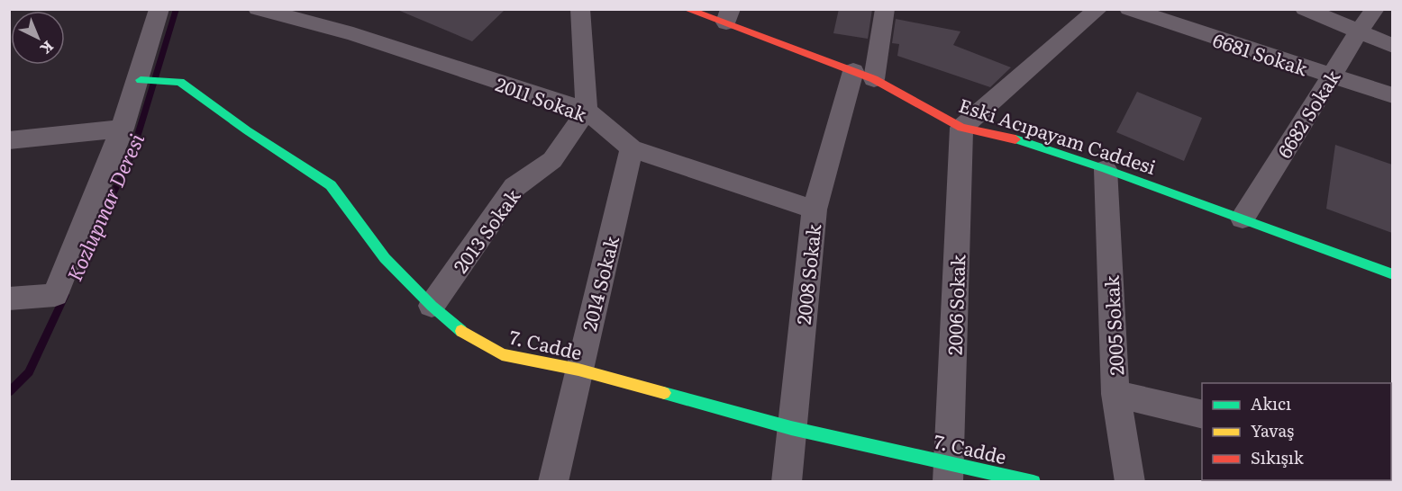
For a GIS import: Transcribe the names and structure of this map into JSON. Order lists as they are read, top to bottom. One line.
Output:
{"streets":{"street":["6681 Sokak","2011 Sokak","6682 Sokak","Eski Acıpayam Caddesi","2013 Sokak","2008 Sokak","2014 Sokak","2006 Sokak","2005 Sokak","7. Cadde"]},"crossings":[["6681 Sokak","6682 Sokak"],["2011 Sokak","2013 Sokak"],["2011 Sokak","2008 Sokak"],["2011 Sokak","2014 Sokak"],["6682 Sokak","Eski Acıpayam Caddesi"],["Eski Acıpayam Caddesi","2008 Sokak"],["Eski Acıpayam Caddesi","2006 Sokak"],["Eski Acıpayam Caddesi","2005 Sokak"],["2013 Sokak","7. Cadde"],["2008 Sokak","7. Cadde"],["2014 Sokak","7. Cadde"],["2006 Sokak","7. Cadde"]],"water":["Kozlupınar Deresi"],"legend":["Akıcı","Yavaş","Sıkışık"],"north":"bottom right"}
